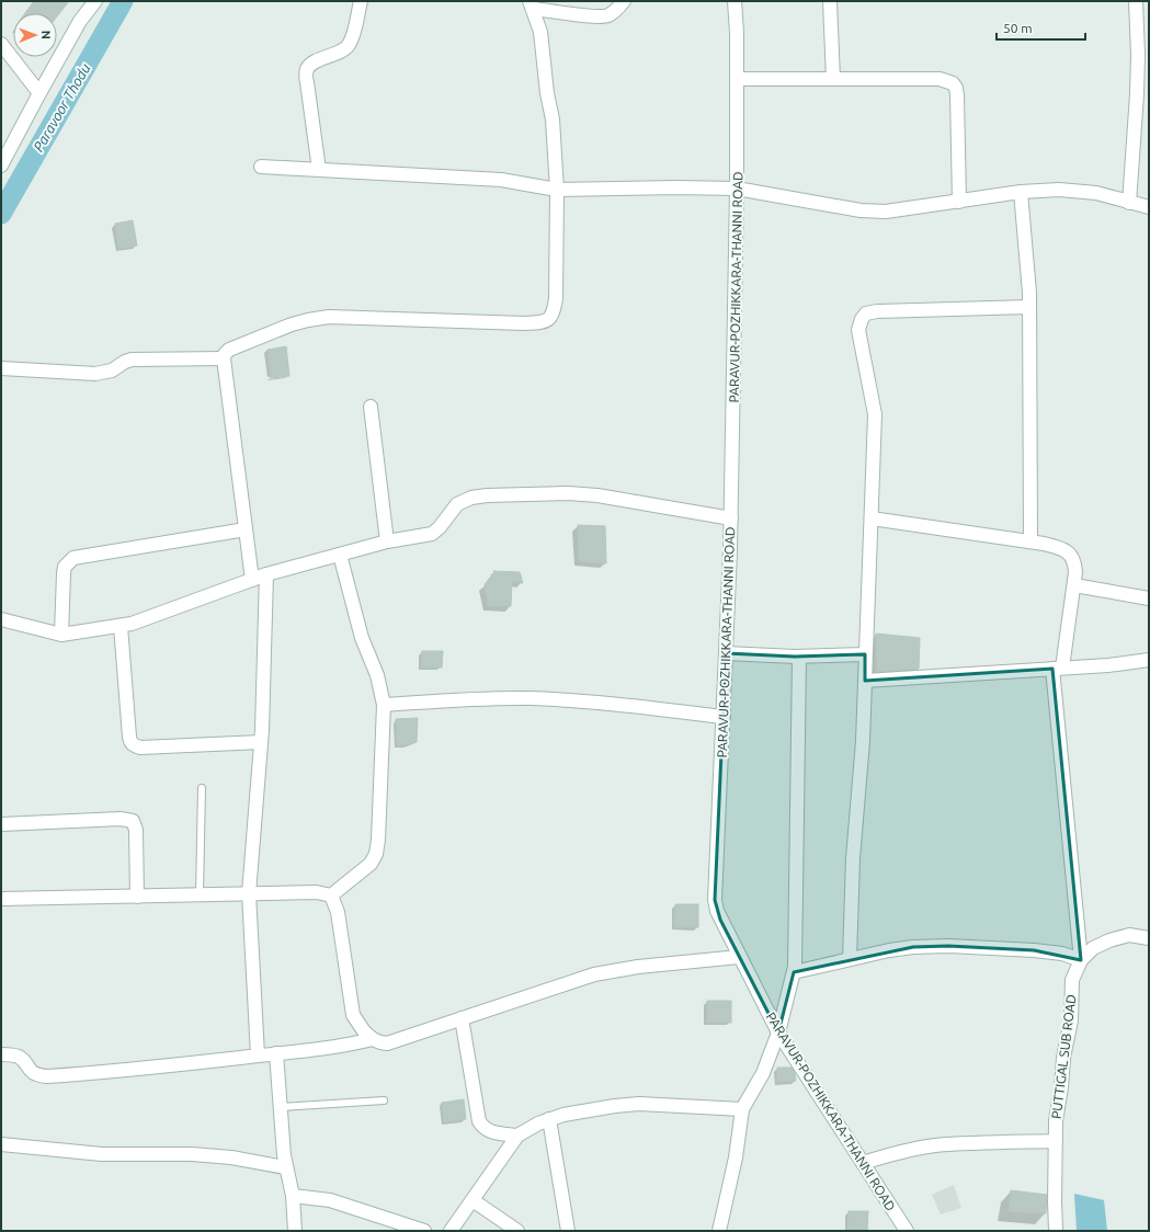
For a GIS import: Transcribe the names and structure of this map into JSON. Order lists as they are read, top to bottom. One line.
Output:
{"streets":{"street":["PARAVUR-POZHIKKARA-THANNI ROAD","PUTTIGAL SUB ROAD"]},"water":["Paravoor Thodu"],"scale_bar":"50 m","north":"right"}
